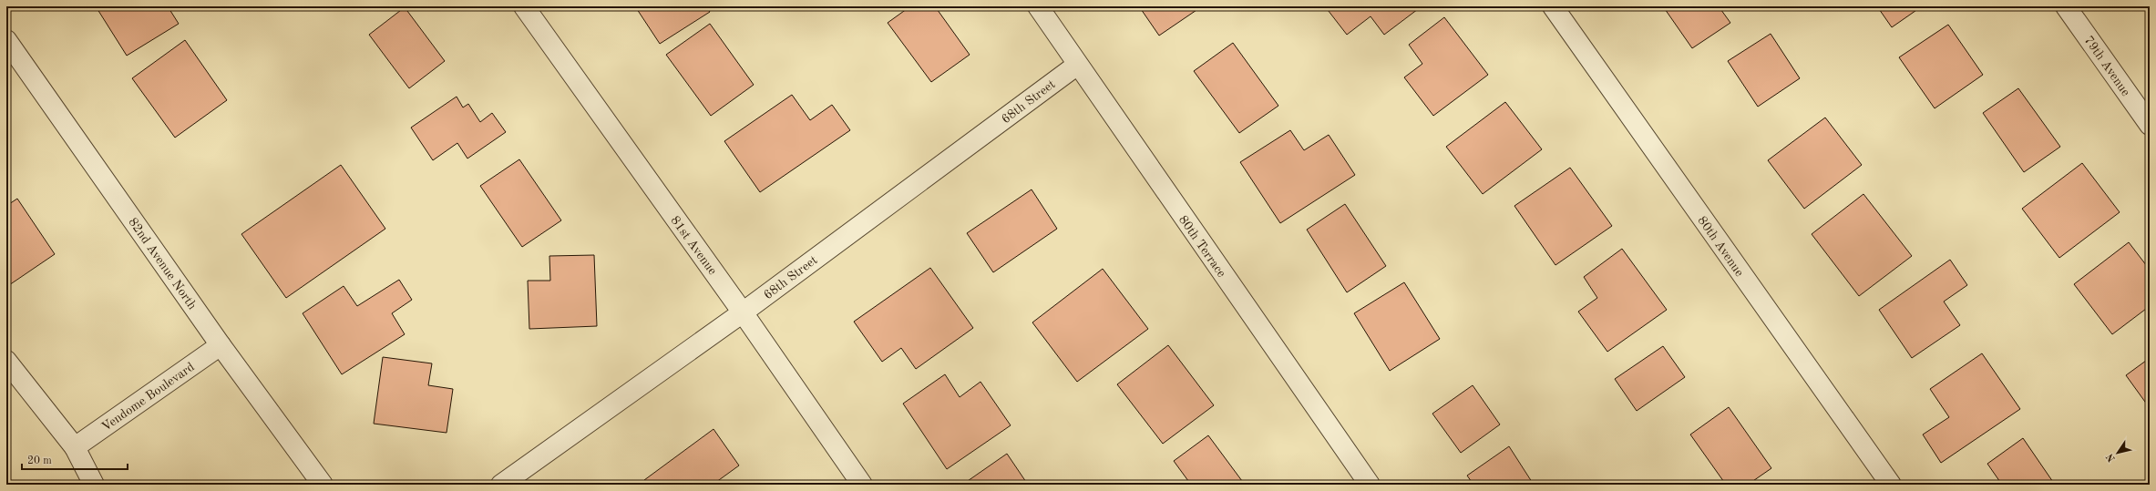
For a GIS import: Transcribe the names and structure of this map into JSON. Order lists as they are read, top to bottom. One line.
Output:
{"streets":{"street":["79th Avenue","68th Street","81st Avenue","80th Terrace","80th Avenue","82nd Avenue North","Vendome Boulevard"]},"crossings":[["68th Street","81st Avenue"],["68th Street","80th Terrace"],["82nd Avenue North","Vendome Boulevard"]],"scale_bar":"20 m","north":"bottom left"}
